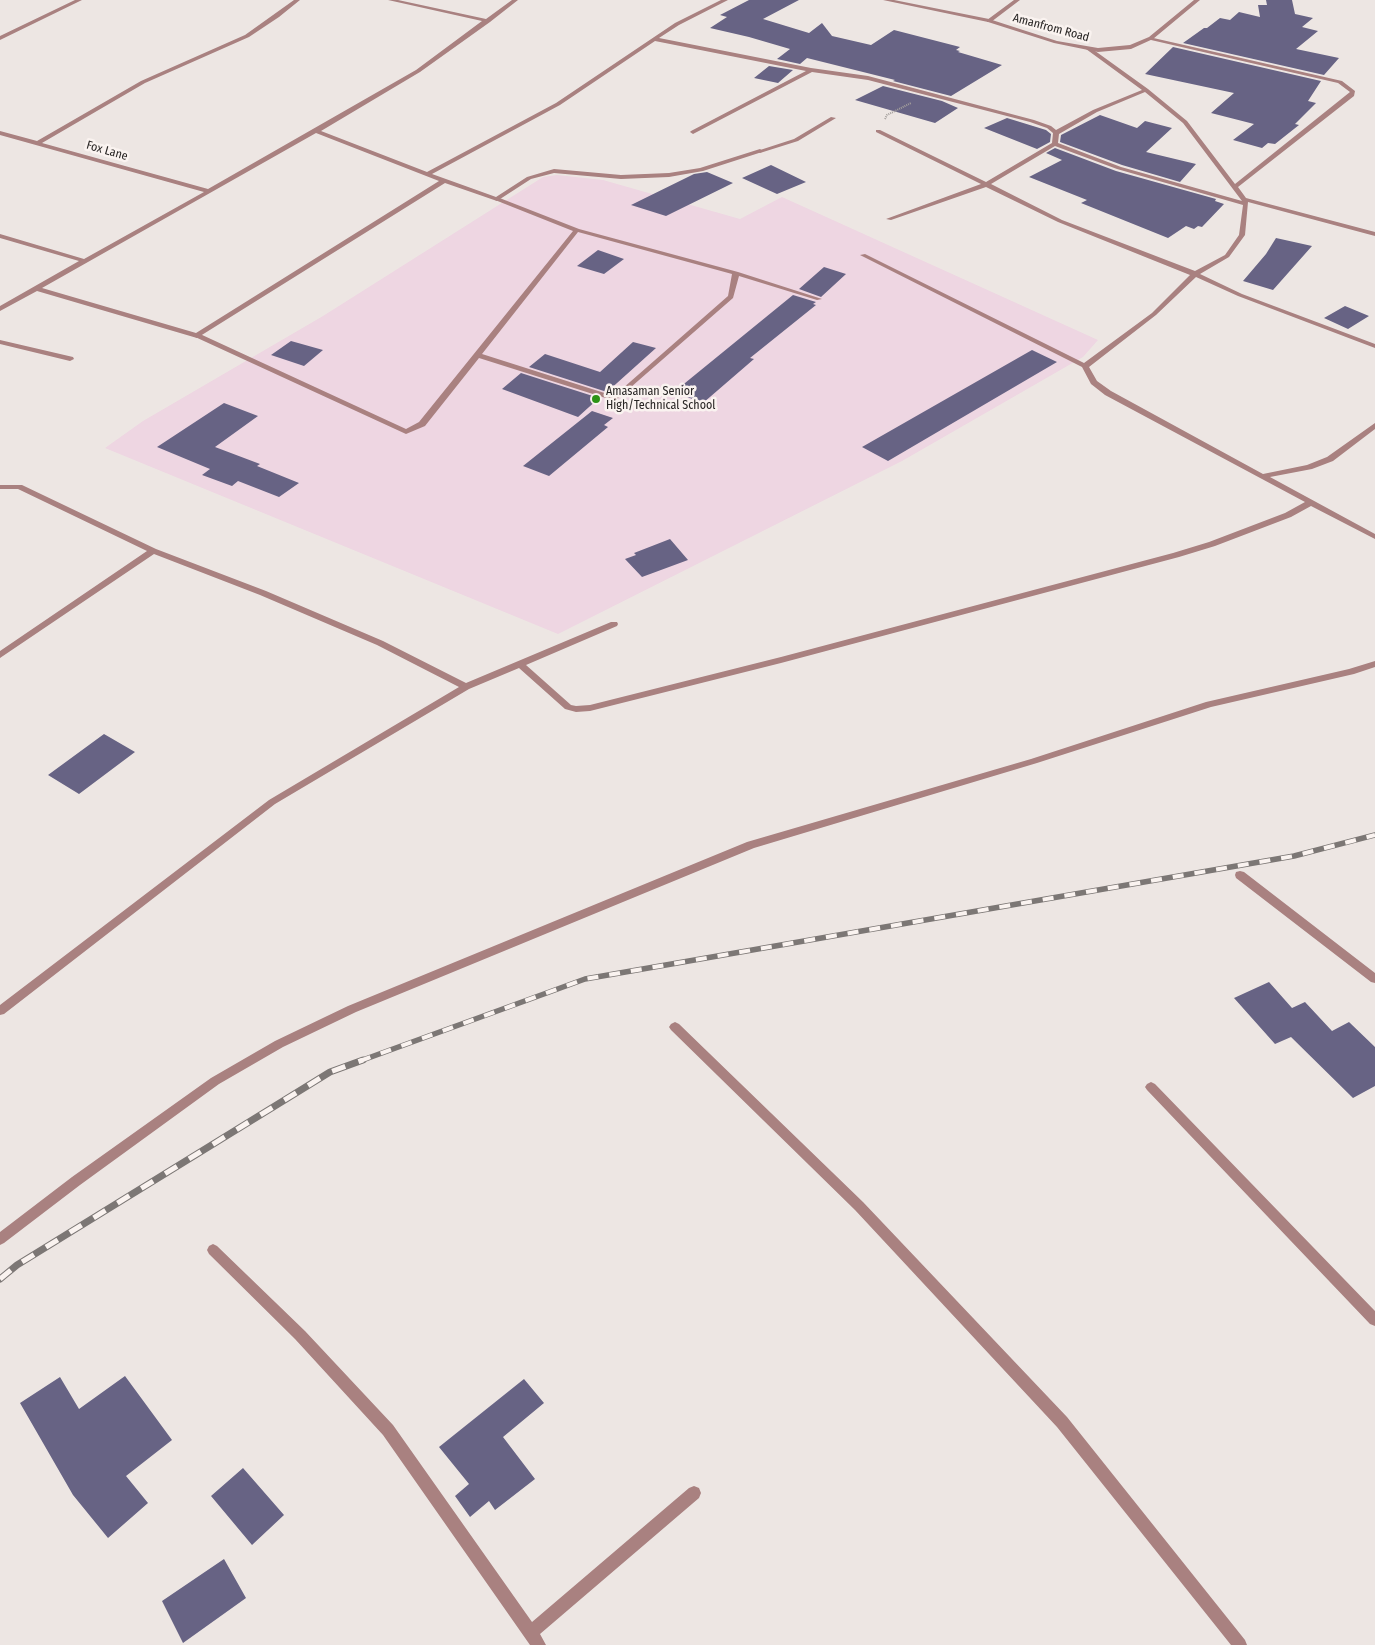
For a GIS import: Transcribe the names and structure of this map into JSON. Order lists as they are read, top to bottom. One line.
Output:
{"streets":{"street":["Amanfrom Road","Fox Lane"]},"places":["Amasaman Senior High/Technical School"]}
